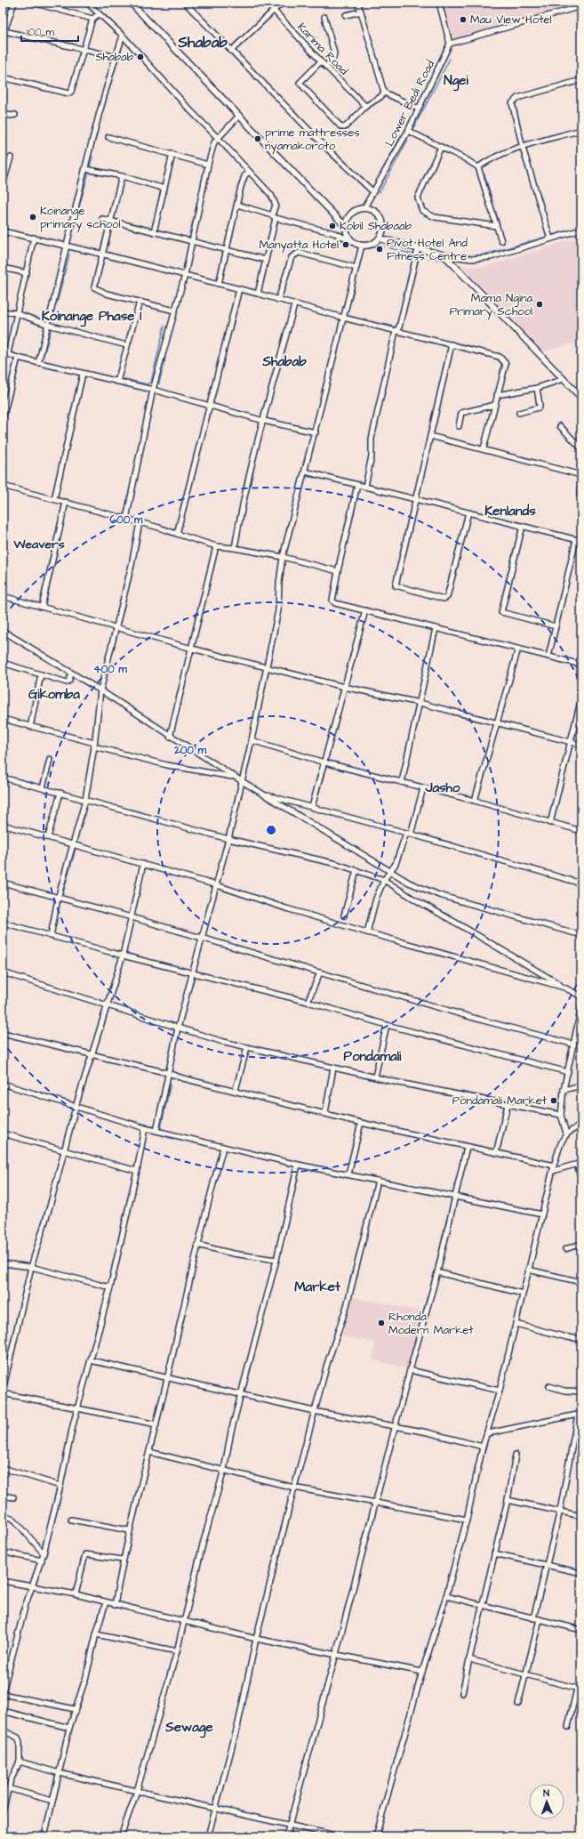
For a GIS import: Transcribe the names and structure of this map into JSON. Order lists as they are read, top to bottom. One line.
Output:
{"streets":{"street":["Karima Road","Lower Bedi Road"]},"districts":["Shabab","Ngei","Koinange Phase 1","Shabab","Kenlands","Weavers","Gikomba","Jasho","Pondamali","Market","Sewage"],"places":["Mau View Hotel","Shabab","prime mattresses nyamakoroto","Koinange primary school","Kobil Shabaab","Manyatta Hotel","Pivot Hotel And Fitness Centre","Mama Ngina Primary School","Pondamali Market","Rhonda Modern Market"],"scale_bar":"100 m","north":"top","rings":["600 m","400 m","200 m"]}
